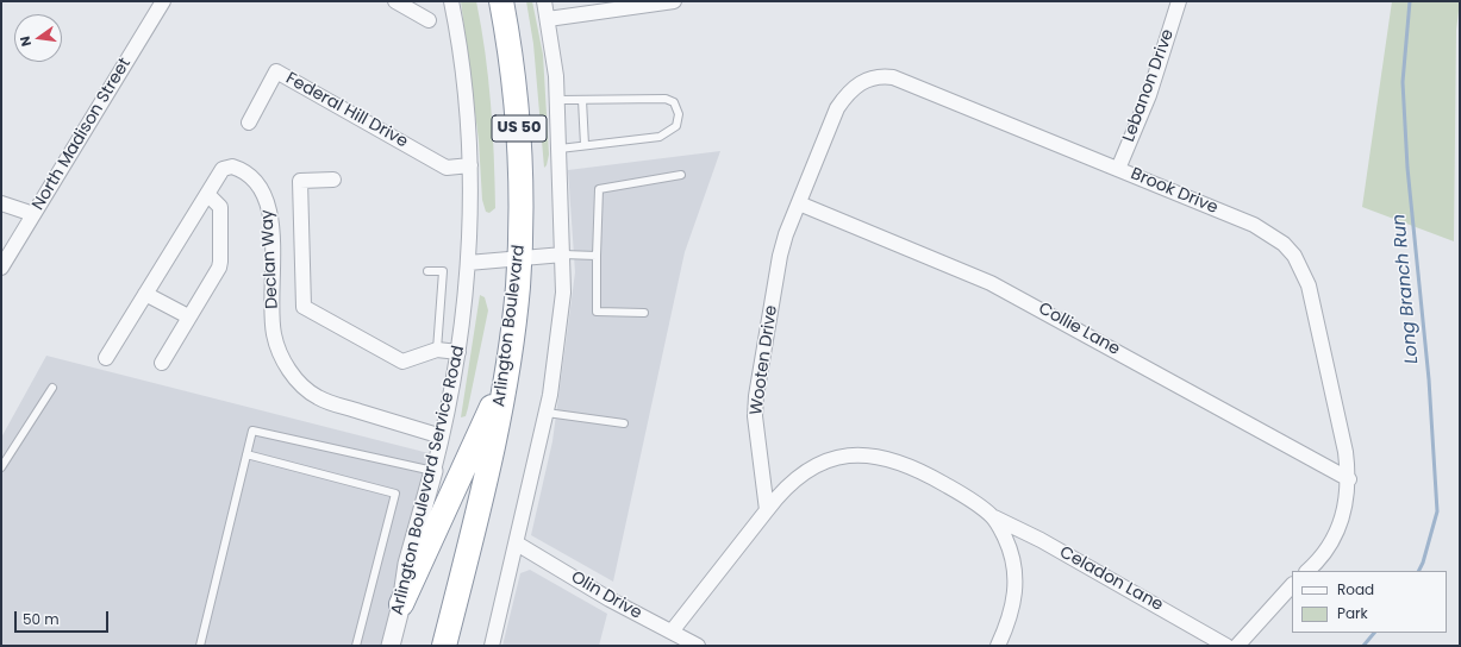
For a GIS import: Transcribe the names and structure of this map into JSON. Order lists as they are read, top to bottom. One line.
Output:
{"streets":{"highway":["US 50","Arlington Boulevard"],"street":["Lebanon Drive","Federal Hill Drive","North Madison Street","Brook Drive","Declan Way","Collie Lane","Wooten Drive","Arlington Boulevard Service Road","Celadon Lane","Olin Drive"]},"crossings":[["Lebanon Drive","Brook Drive"],["Federal Hill Drive","Arlington Boulevard Service Road"],["Brook Drive","Collie Lane"],["Brook Drive","Wooten Drive"],["Declan Way","Arlington Boulevard Service Road"],["Collie Lane","Wooten Drive"]],"water":["Long Branch Run"],"legend":["Road","Park"],"scale_bar":"50 m","north":"left"}
